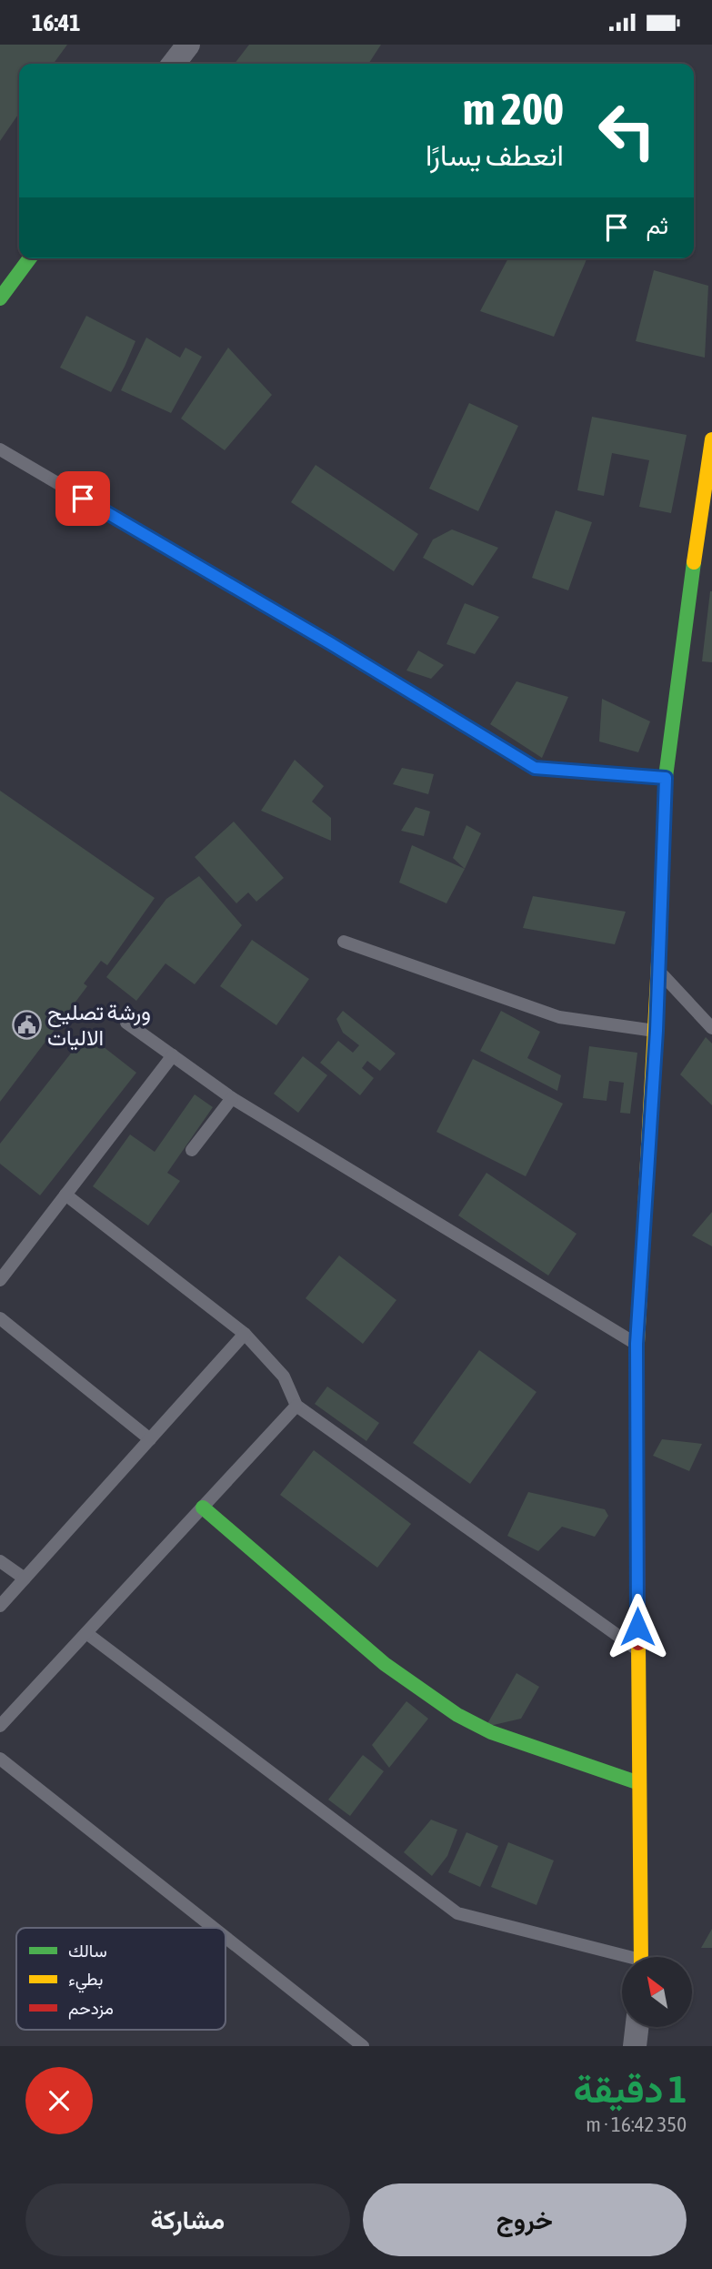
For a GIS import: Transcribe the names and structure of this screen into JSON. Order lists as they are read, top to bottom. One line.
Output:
{"places":{"public building":["ورشة تصليح الاليات"]},"legend":["سالك","بطيء","مزدحم"],"north":"top left","page":{"status":"16:41","turn":["200 m","انعطف يسارًا"],"then":"ثم","heading":["1 دقيقة","350 m · 16:42"],"buttons":["خروج","مشاركة"]}}
